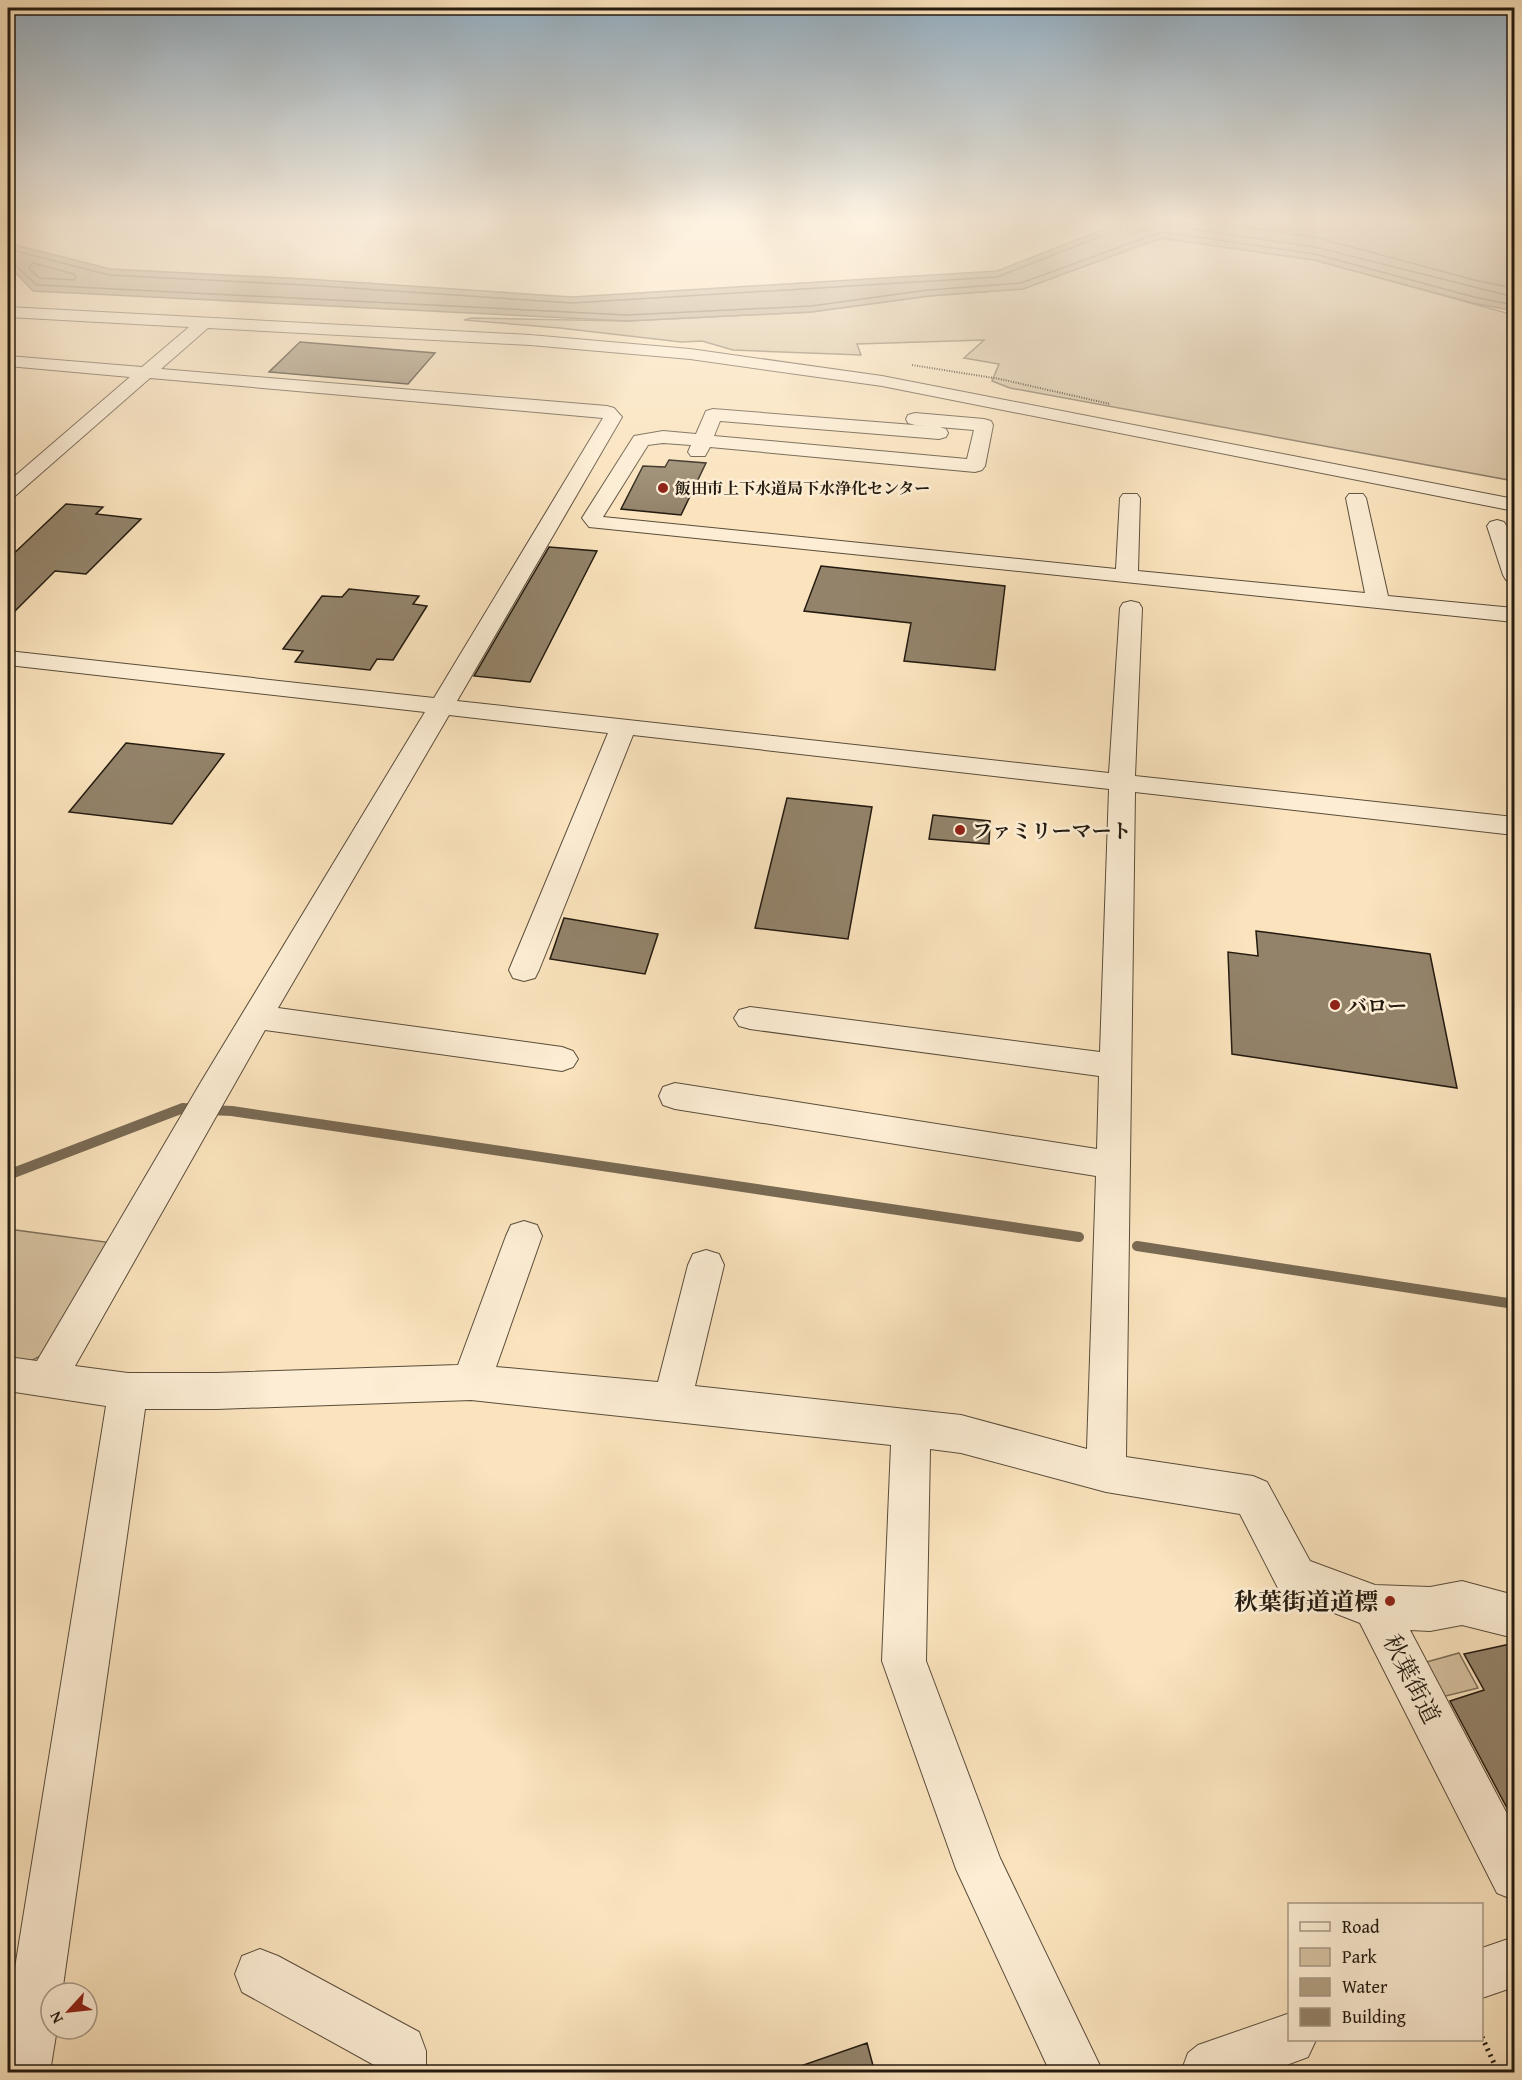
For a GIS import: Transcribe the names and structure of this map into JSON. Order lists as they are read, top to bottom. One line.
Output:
{"streets":{"street":["秋葉街道"]},"places":["飯田市上下水道局下水浄化センター","ファミリーマート","バロー","秋葉街道道標"],"legend":["Road","Park","Water","Building"],"north":"bottom left"}
